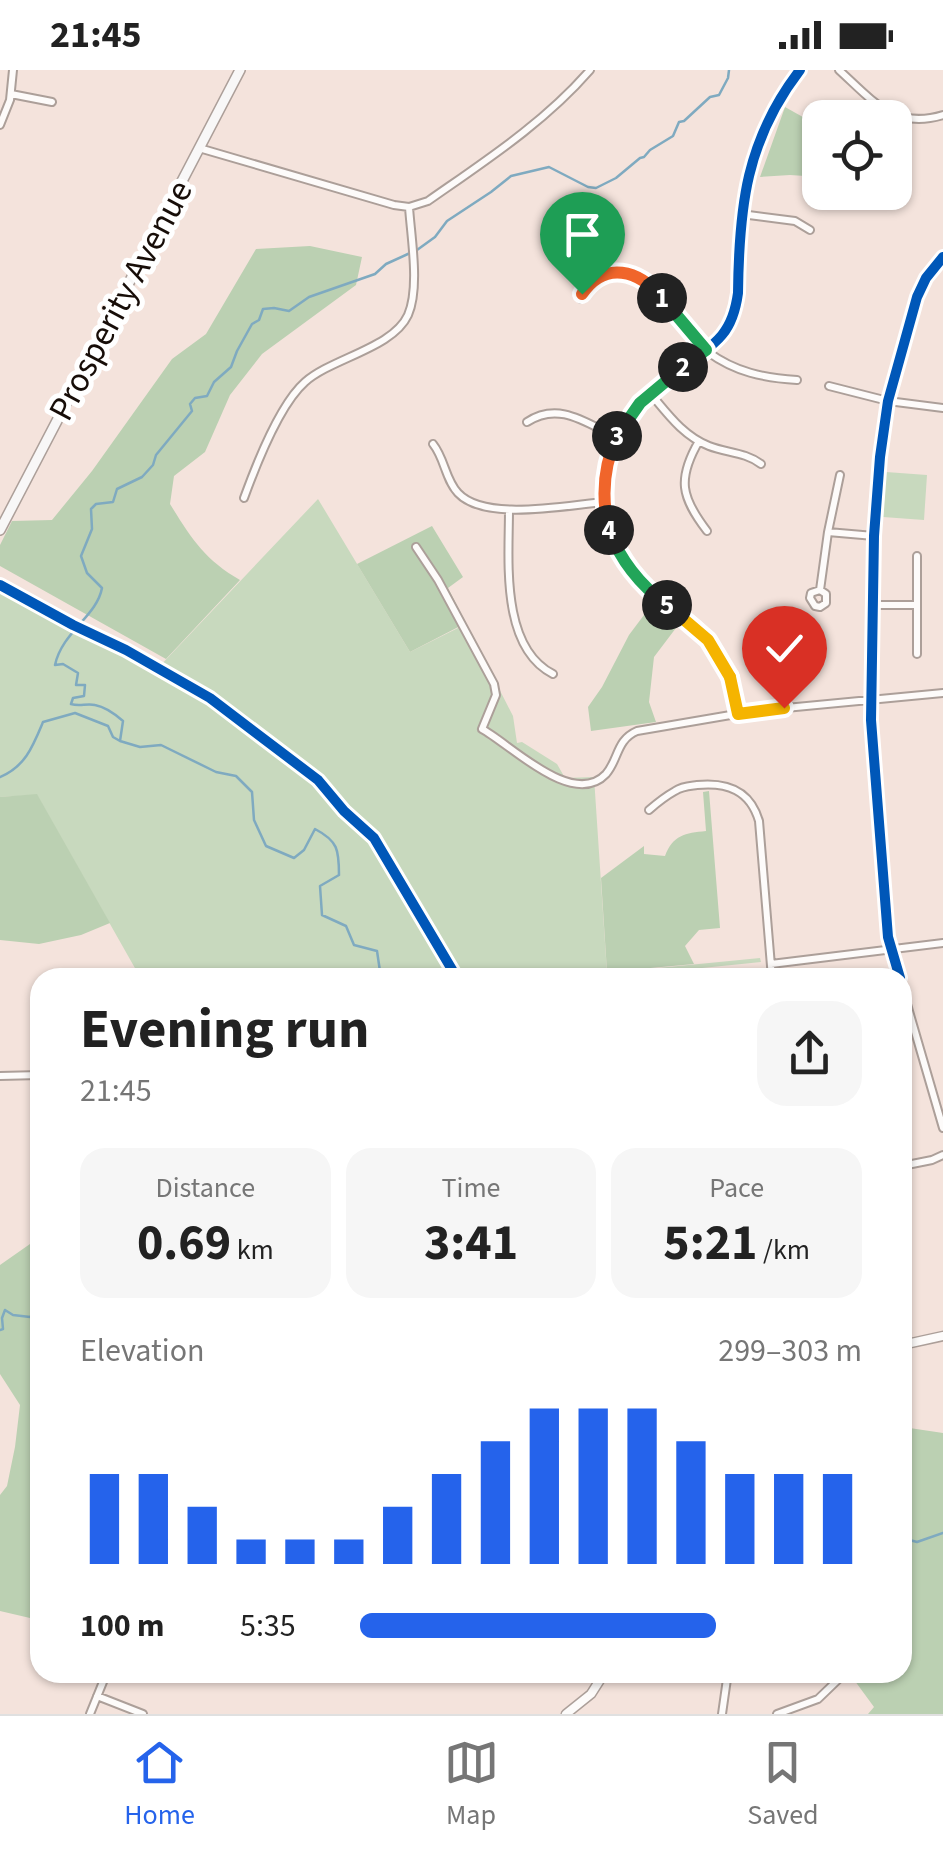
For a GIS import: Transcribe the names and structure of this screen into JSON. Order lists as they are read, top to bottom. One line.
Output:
{"streets":{"main road":["Prosperity Avenue"]},"page":{"status":"21:45","pins":["1","2","3","4","5"],"heading":["Evening run","21:45"],"stats":[["Distance","0.69 km"],["Time","3:41"],["Pace","5:21 /km"]],"chart":["Elevation","299–303 m"],"list":[{"name":"100 m","note":"5:35"}],"tabs":["Home","Map","Saved"]}}
